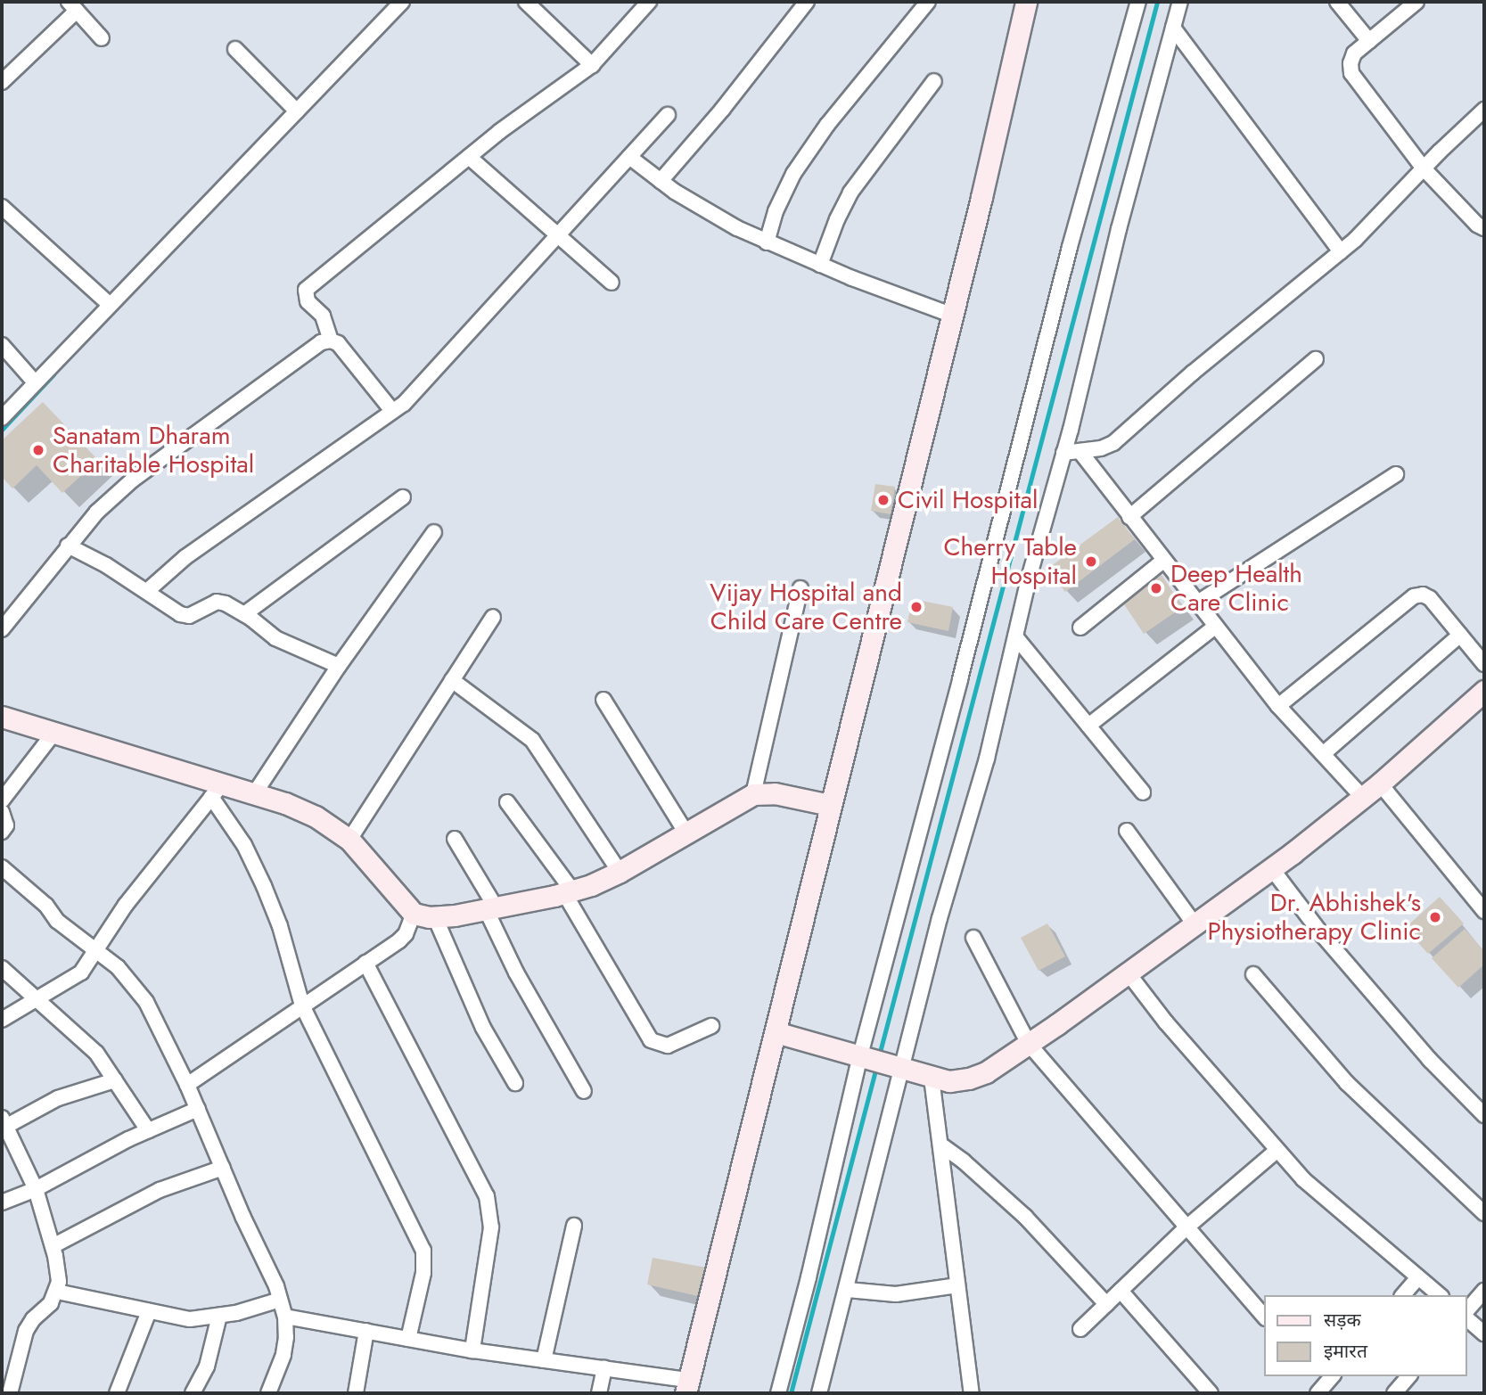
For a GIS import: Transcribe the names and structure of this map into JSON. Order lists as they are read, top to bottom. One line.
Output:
{"places":["Sanatam Dharam Charitable Hospital","Civil Hospital","Cherry Table Hospital","Deep Health Care Clinic","Vijay Hospital and Child Care Centre","Dr. Abhishek's Physiotherapy Clinic"],"legend":["सड़क","इमारत"]}
